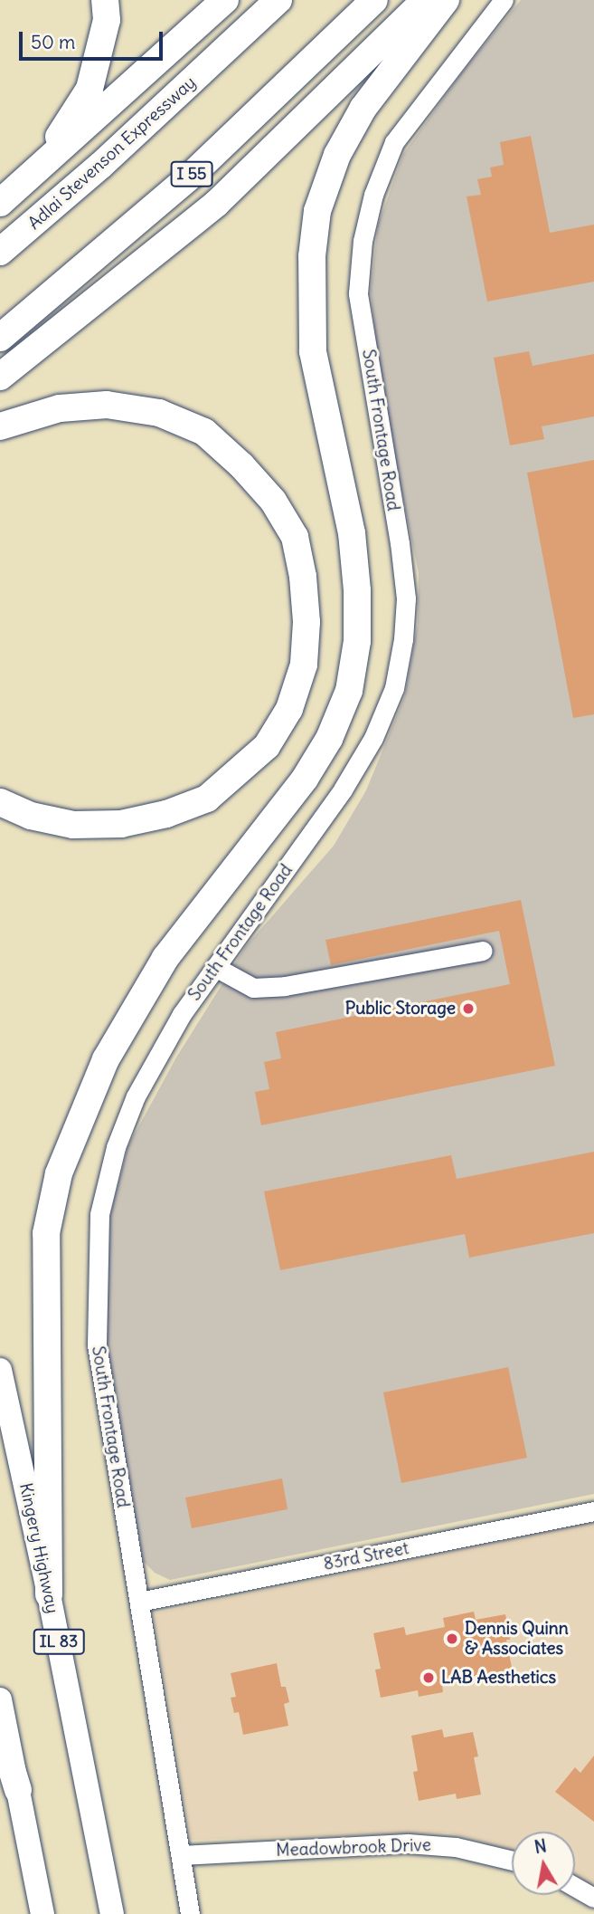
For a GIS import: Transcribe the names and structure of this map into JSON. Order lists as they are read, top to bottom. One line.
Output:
{"streets":{"highway":["Adlai Stevenson Expressway","I 55"],"main road":["Kingery Highway","IL 83"],"street":["South Frontage Road","83rd Street","Meadowbrook Drive"]},"crossings":[["South Frontage Road","83rd Street"],["South Frontage Road","Meadowbrook Drive"]],"places":["Public Storage","Dennis Quinn & Associates","LAB Aesthetics"],"scale_bar":"50 m","north":"top"}
